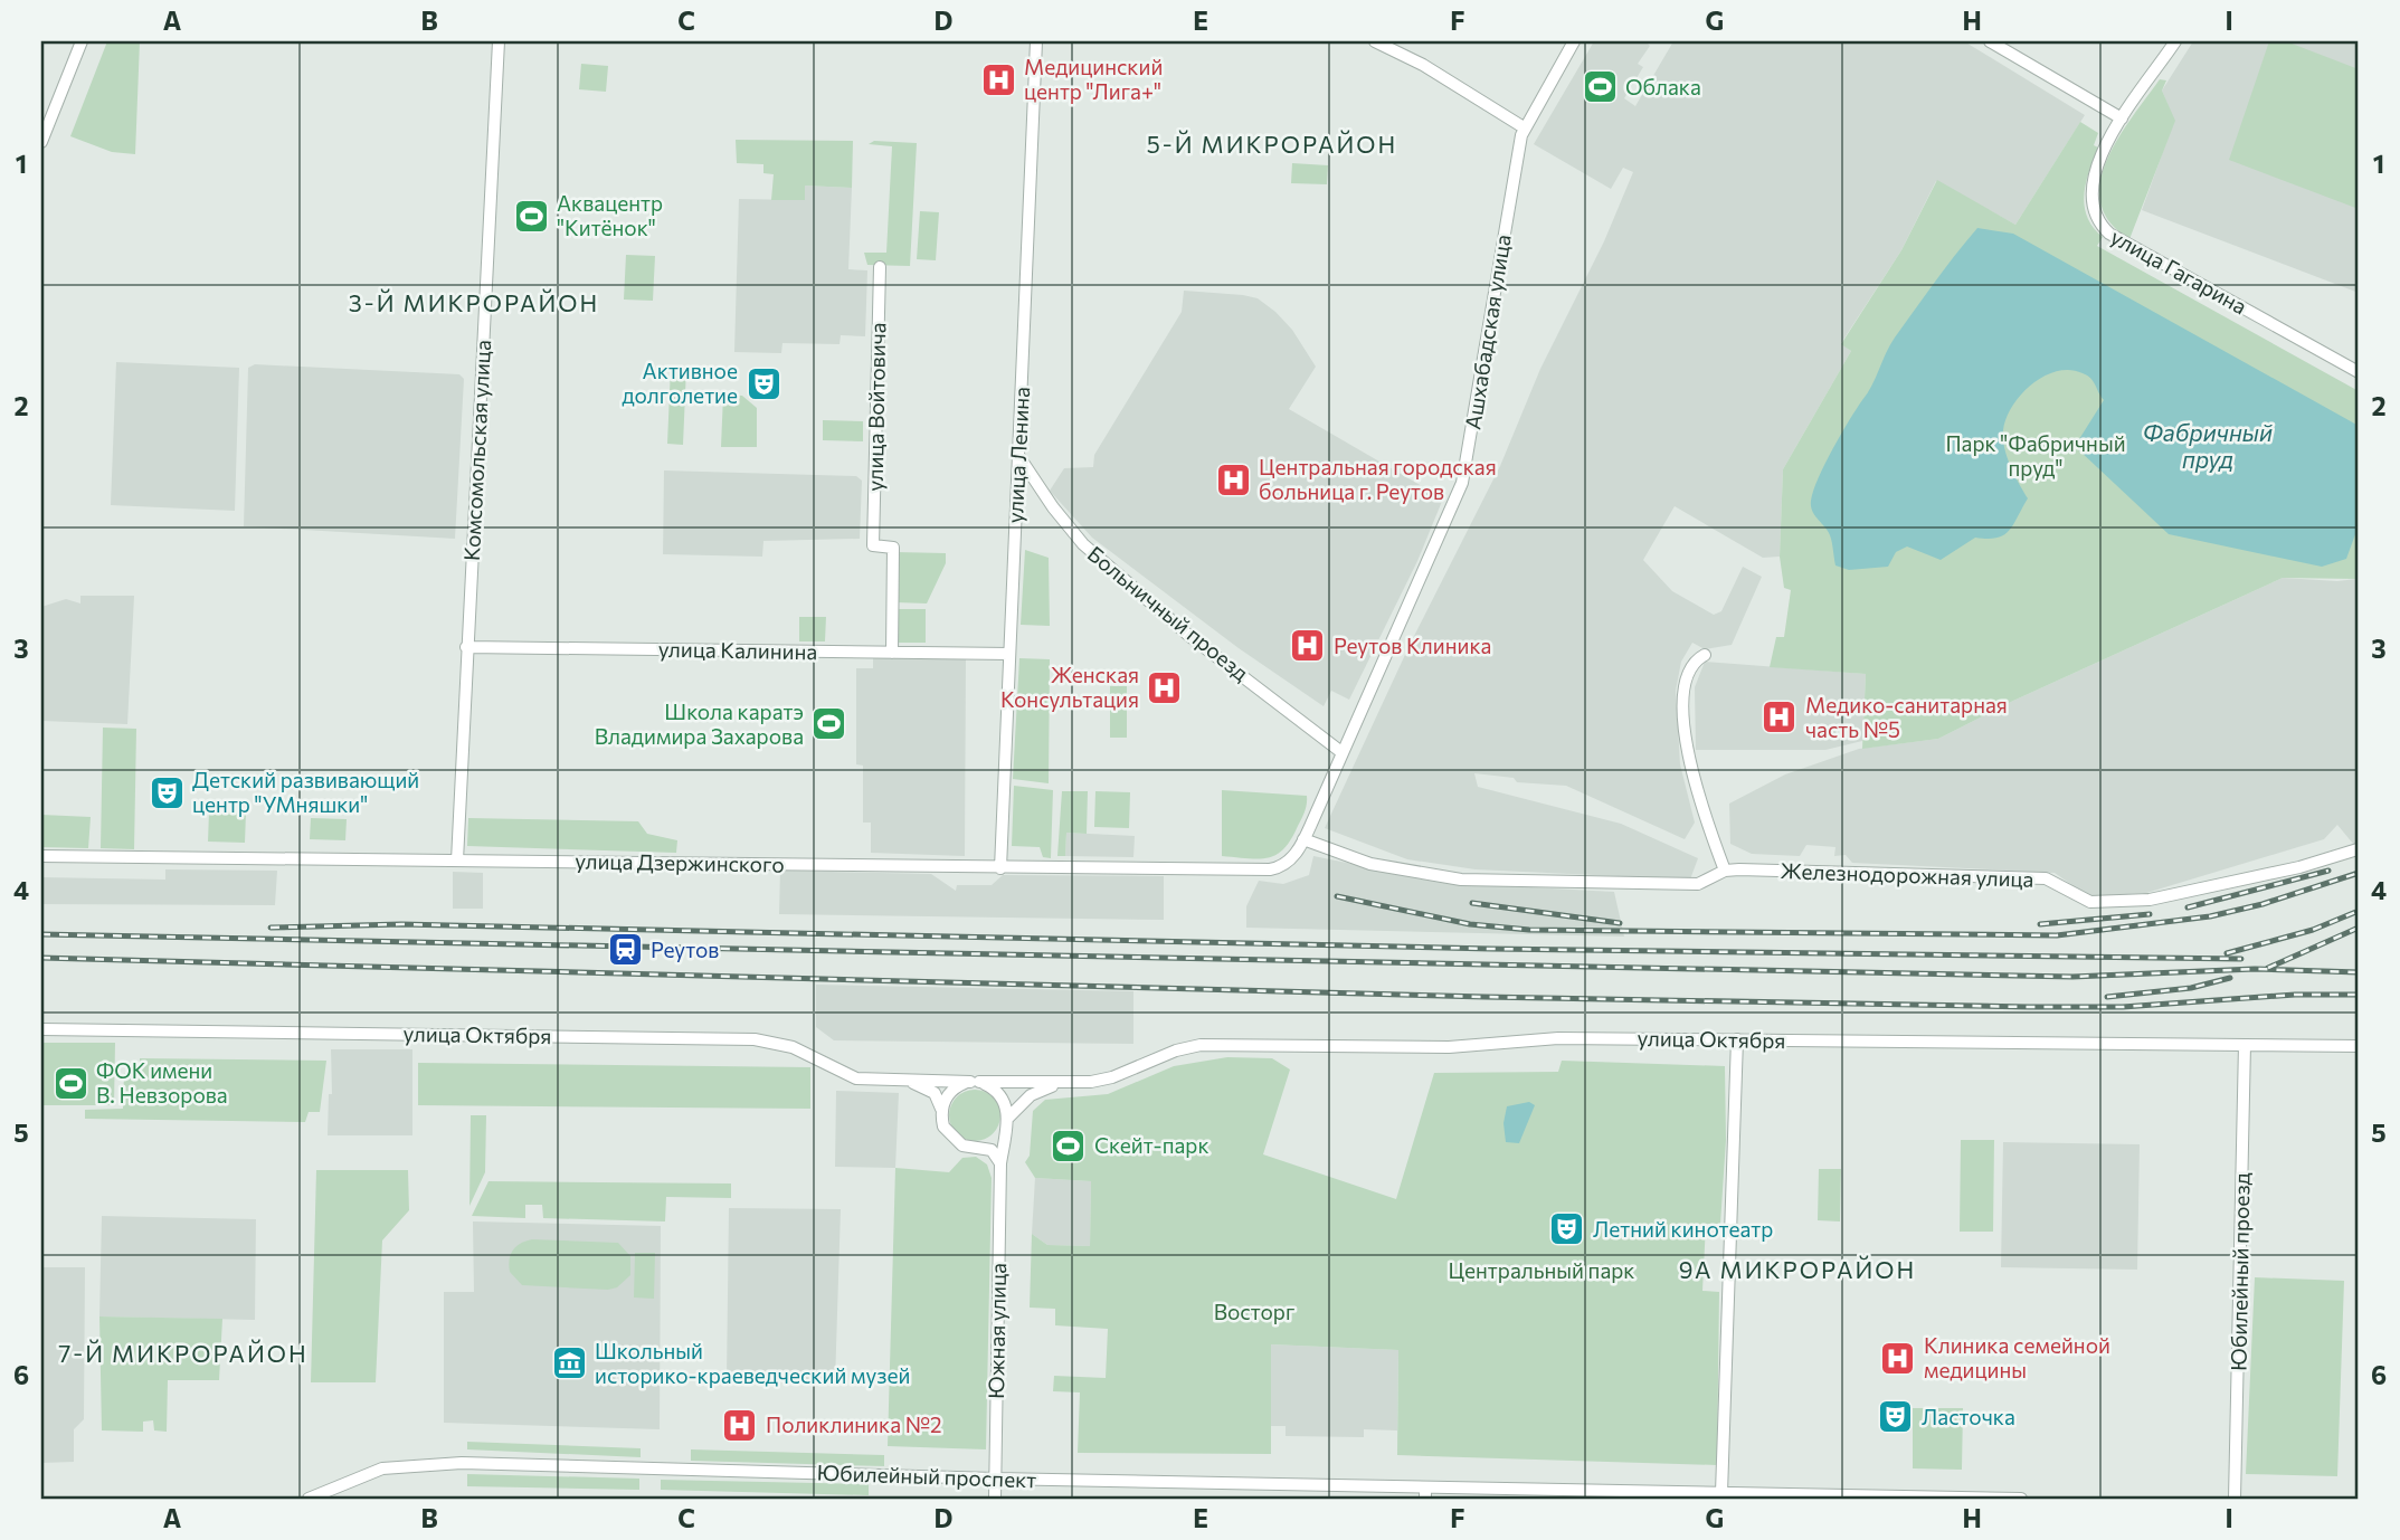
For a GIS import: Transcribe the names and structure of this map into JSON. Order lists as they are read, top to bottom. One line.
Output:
{"streets":{"street":["улица Гагарина","Ашхабадская улица","улица Войтовича","Комсомольская улица","улица Ленина","Больничный проезд","улица Калинина","улица Дзержинского","Железнодорожная улица","улица Октября","Юбилейный проезд","Южная улица","Юбилейный проспект"]},"crossings":[["Ашхабадская улица","Больничный проезд"],["Ашхабадская улица","улица Дзержинского"],["Ашхабадская улица","Железнодорожная улица"],["улица Войтовича","улица Калинина"],["Комсомольская улица","улица Калинина"],["Комсомольская улица","улица Дзержинского"],["улица Ленина","Больничный проезд"],["улица Ленина","улица Калинина"],["улица Ленина","улица Дзержинского"],["улица Дзержинского","Железнодорожная улица"],["улица Октября","Юбилейный проезд"],["улица Октября","Южная улица"],["Южная улица","Юбилейный проспект"]],"districts":["5-Й МИКРОРАЙОН","3-Й МИКРОРАЙОН","9А МИКРОРАЙОН","7-Й МИКРОРАЙОН"],"water":["Фабричный пруд"],"parks":["Парк \"Фабричный пруд\"","Центральный парк","Восторг"],"places":{"hospital":["Медицинский центр \"Лига+\"","Центральная городская больница г. Реутов","Реутов Клиника","Женская Консультация","Медико-санитарная часть №5","Клиника семейной медицины","Поликлиника №2"],"sports":["Облака","Аквацентр \"Китёнок\"","Школа каратэ Владимира Захарова","ФОК имени В. Невзорова","Скейт-парк"],"theatre":["Активное долголетие","Детский развивающий центр \"УМняшки\"","Летний кинотеатр","Ласточка"],"station":["Реутов"],"museum":["Школьный историко-краеведческий музей"]},"grid":{"columns":["A","B","C","D","E","F","G","H","I"],"rows":["1","2","3","4","5","6"]}}
